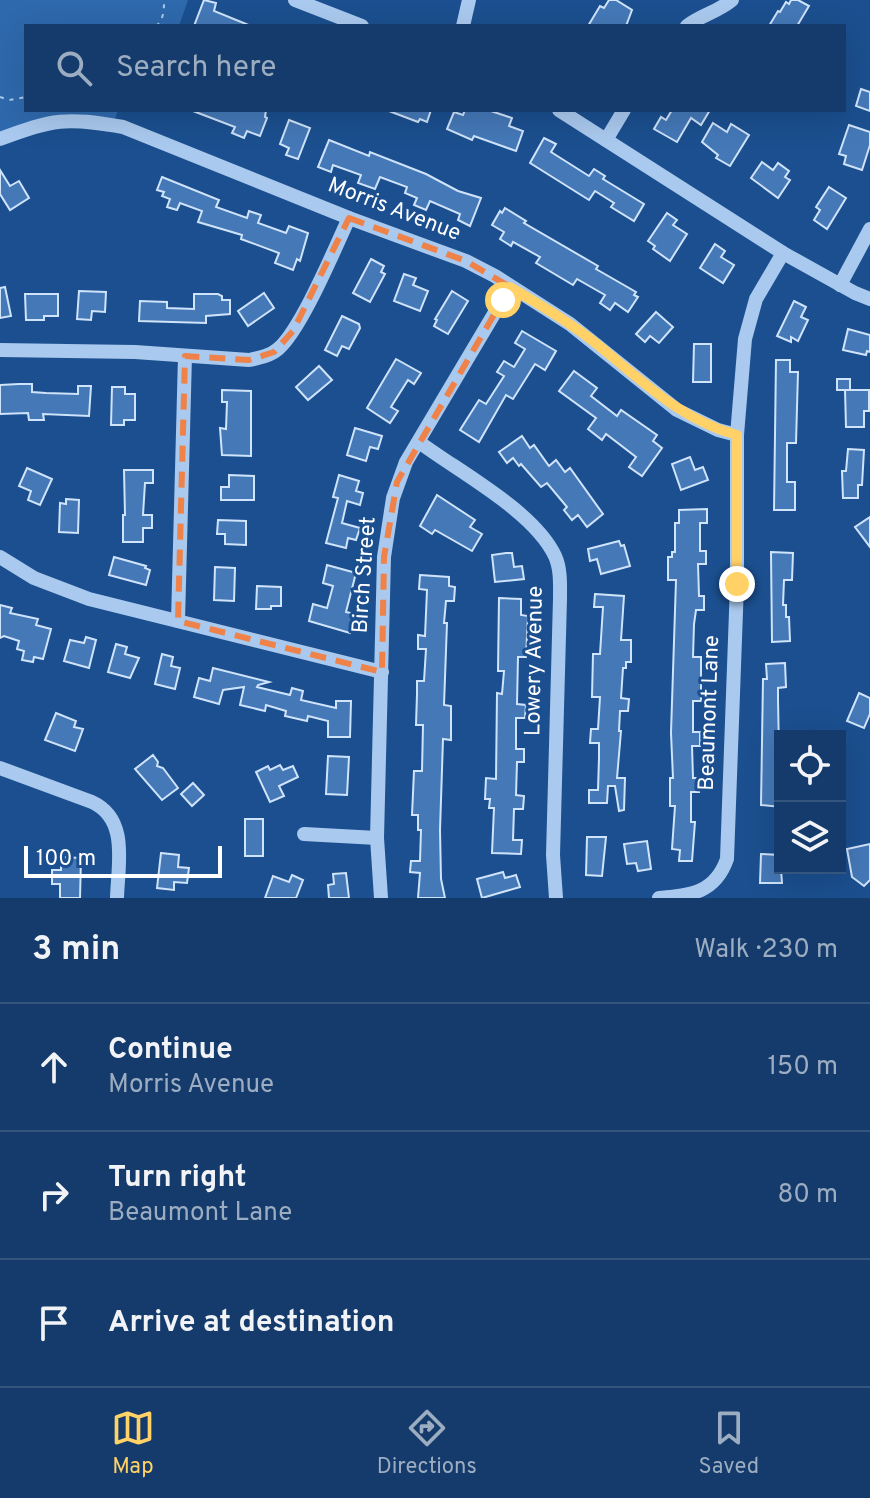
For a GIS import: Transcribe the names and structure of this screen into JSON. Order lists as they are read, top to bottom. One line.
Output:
{"streets":{"street":["Morris Avenue","Birch Street","Lowery Avenue","Beaumont Lane"]},"crossings":[["Morris Avenue","Birch Street"],["Morris Avenue","Beaumont Lane"],["Birch Street","Lowery Avenue"]],"scale_bar":"100 m","page":{"search":"Search here","scale":"100 m","heading":["3 min","Walk · 230 m"],"list":[["Continue","Morris Avenue","150 m"],["Turn right","Beaumont Lane","80 m"],"Arrive at destination"],"nav":["Map","Directions","Saved"]}}
